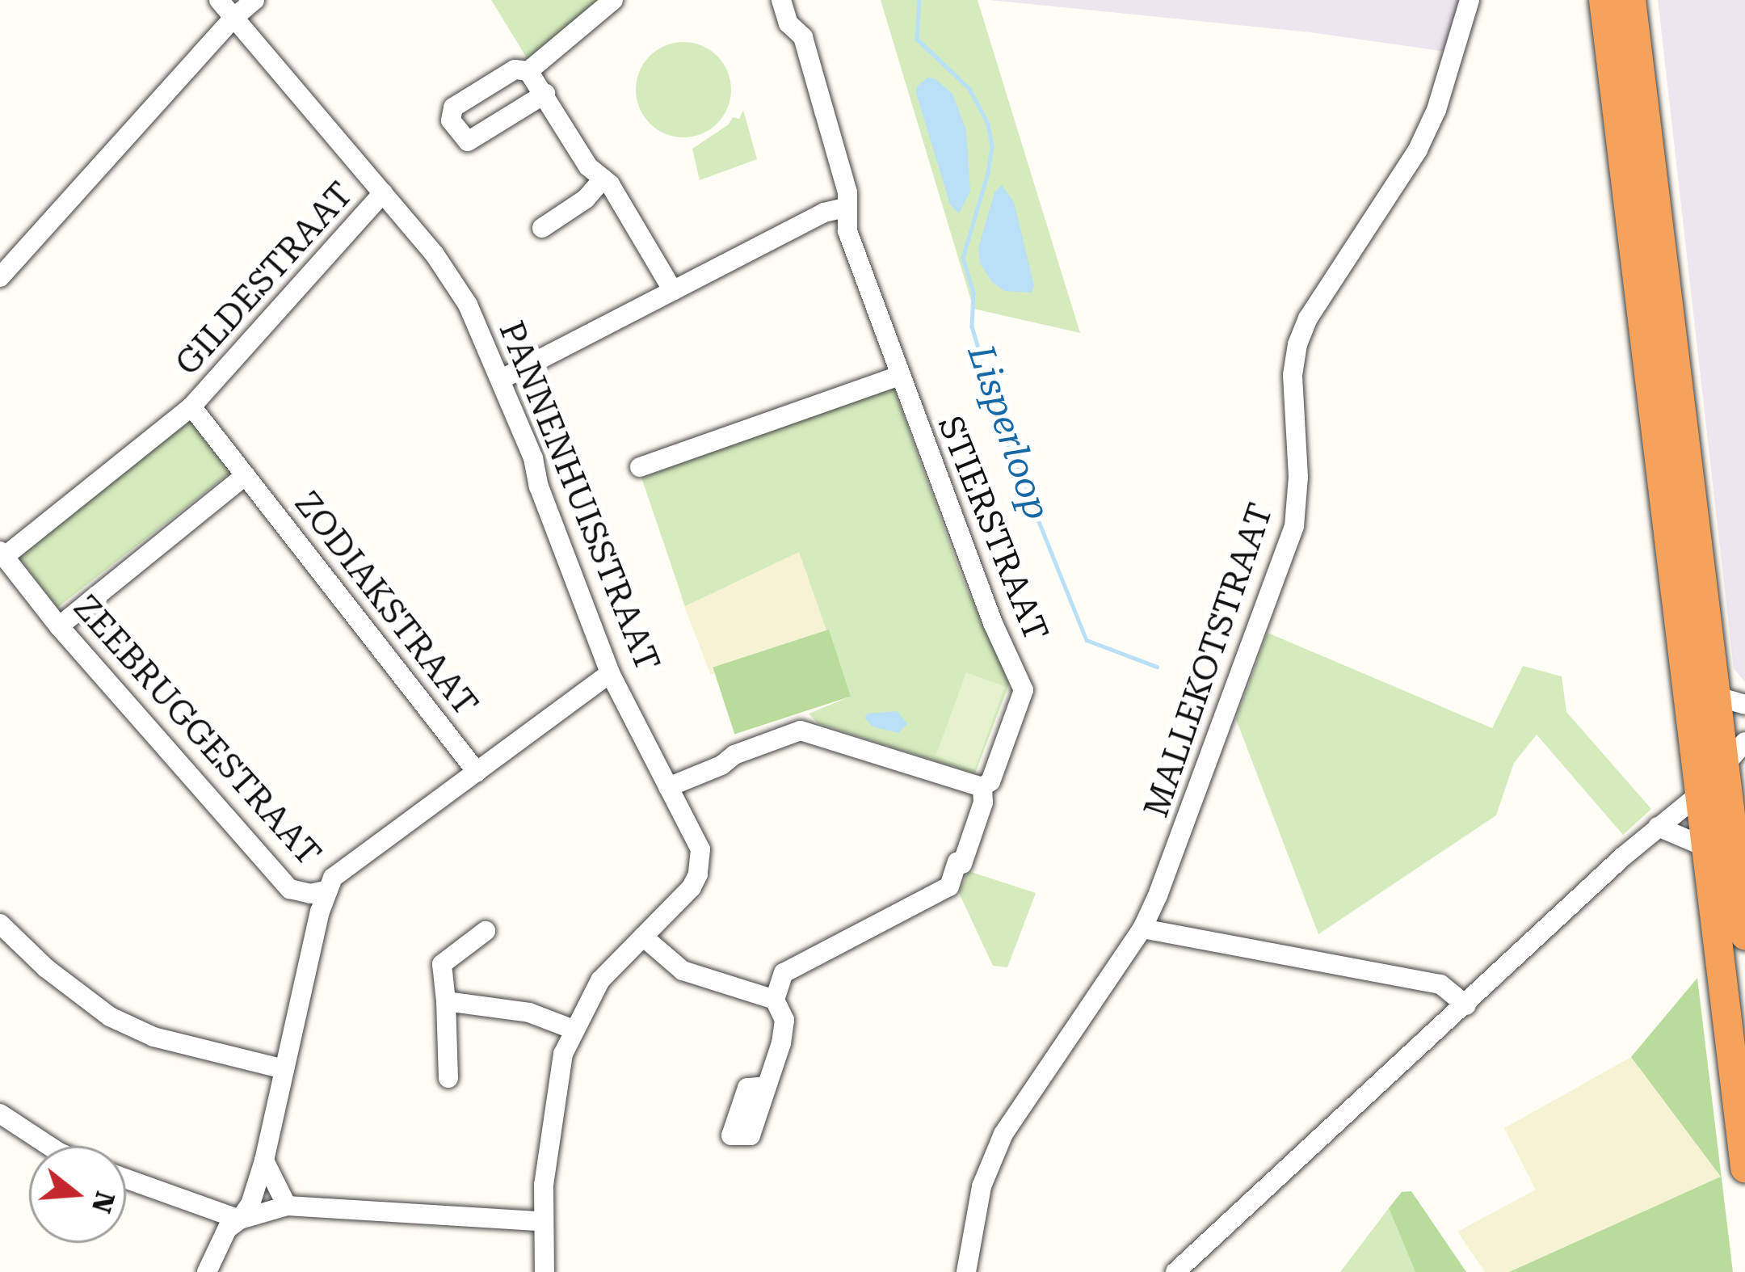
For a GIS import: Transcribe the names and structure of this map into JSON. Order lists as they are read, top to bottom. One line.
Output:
{"streets":{"street":["GILDESTRAAT","PANNENHUISSTRAAT","STIERSTRAAT","ZODIAKSTRAAT","MALLEKOTSTRAAT","ZEEBRUGGESTRAAT"]},"crossings":[["GILDESTRAAT","PANNENHUISSTRAAT"],["GILDESTRAAT","ZODIAKSTRAAT"],["GILDESTRAAT","ZEEBRUGGESTRAAT"]],"water":["Lisperloop"],"north":"right"}
